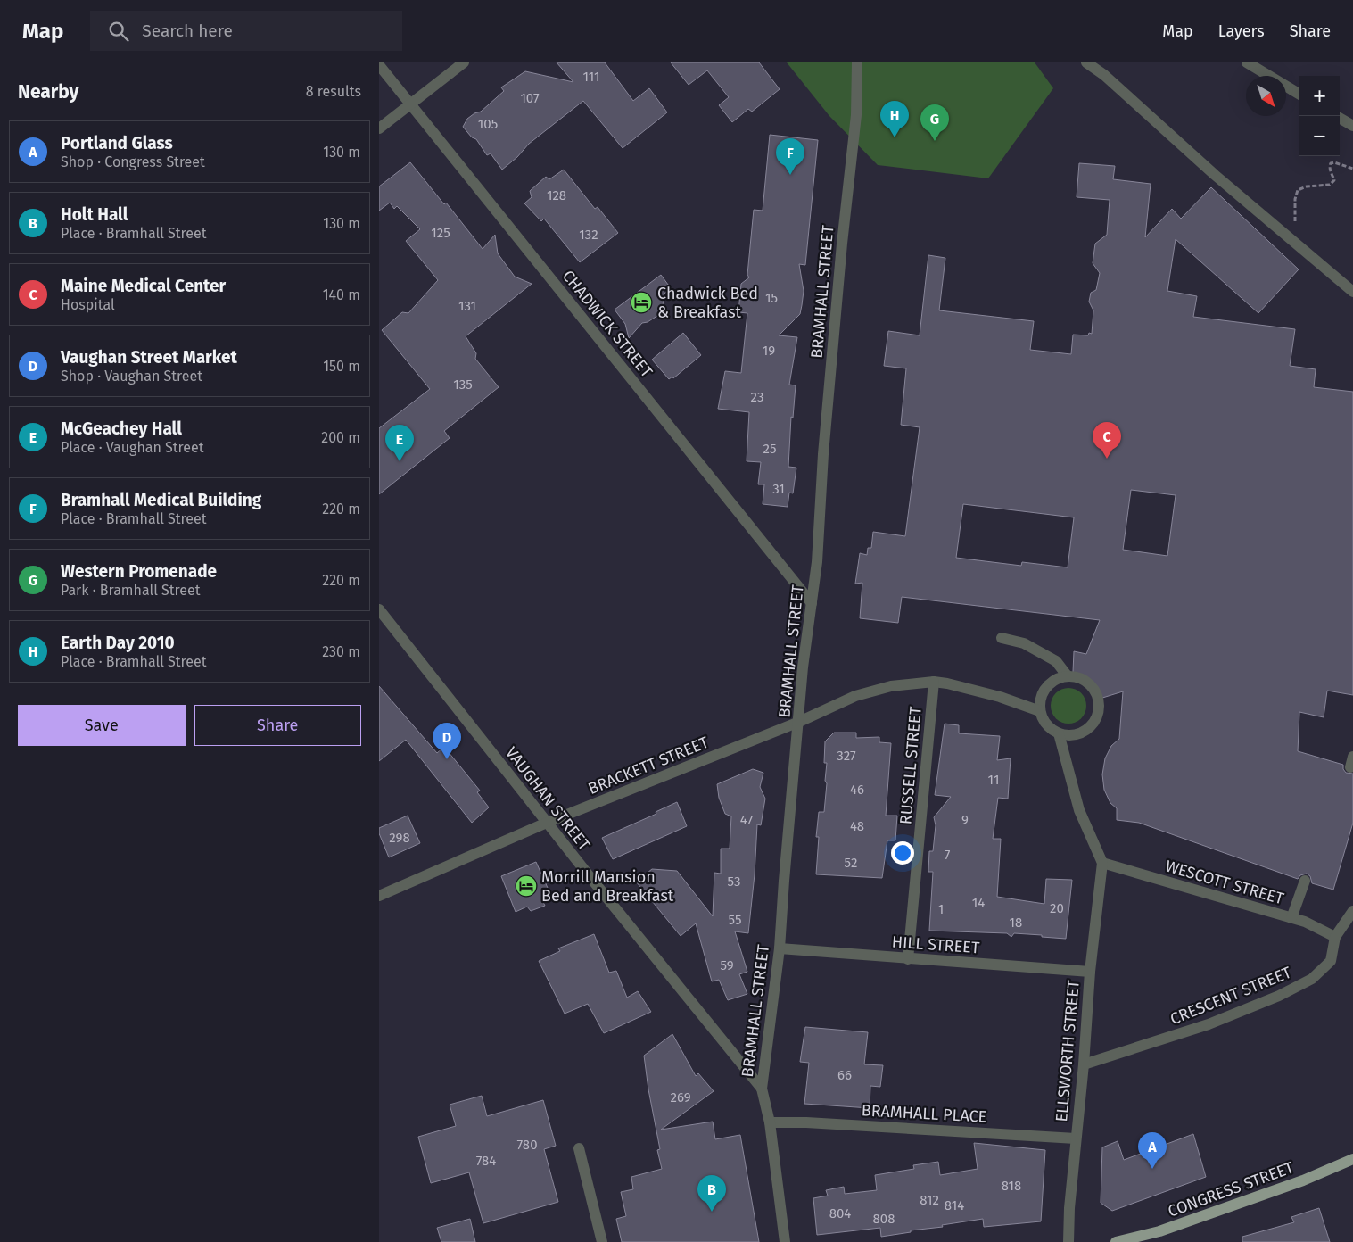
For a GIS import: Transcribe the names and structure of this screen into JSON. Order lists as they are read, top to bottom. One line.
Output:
{"streets":{"main road":["CONGRESS STREET"],"street":["BRAMHALL STREET","CHADWICK STREET","BRACKETT STREET","RUSSELL STREET","VAUGHAN STREET","WESCOTT STREET","HILL STREET","CRESCENT STREET","ELLSWORTH STREET","BRAMHALL PLACE"]},"crossings":[["BRAMHALL STREET","CHADWICK STREET"],["BRAMHALL STREET","BRACKETT STREET"],["BRAMHALL STREET","VAUGHAN STREET"],["BRAMHALL STREET","HILL STREET"],["BRAMHALL STREET","BRAMHALL PLACE"],["BRACKETT STREET","RUSSELL STREET"],["BRACKETT STREET","VAUGHAN STREET"],["RUSSELL STREET","HILL STREET"],["WESCOTT STREET","CRESCENT STREET"],["WESCOTT STREET","ELLSWORTH STREET"],["HILL STREET","ELLSWORTH STREET"],["CRESCENT STREET","ELLSWORTH STREET"],["ELLSWORTH STREET","BRAMHALL PLACE"]],"places":{"hotel":["Chadwick Bed & Breakfast","Morrill Mansion Bed and Breakfast"]},"house_numbers":["111","107","105","128","125","132","15","131","19","135","23","25","31","327","11","46","47","9","48","298","7","52","53","14","20","1","55","18","59","66","269","780","784","818","812","814","804","808"],"north":"bottom right","page":{"header":"Map","search":"Search here","nav":["Map","Layers","Share"],"heading":["Nearby","8 results"],"map_buttons":["+","−"],"pins":["H","G","F","C","E","D","A","B"],"list":[{"mark":"A","name":"Portland Glass","note":"Shop · Congress Street","value":"130 m"},{"mark":"B","name":"Holt Hall","note":"Place · Bramhall Street","value":"130 m"},{"mark":"C","name":"Maine Medical Center","note":"Hospital","value":"140 m"},{"mark":"D","name":"Vaughan Street Market","note":"Shop · Vaughan Street","value":"150 m"},{"mark":"E","name":"McGeachey Hall","note":"Place · Vaughan Street","value":"200 m"},{"mark":"F","name":"Bramhall Medical Building","note":"Place · Bramhall Street","value":"220 m"},{"mark":"G","name":"Western Promenade","note":"Park · Bramhall Street","value":"220 m"},{"mark":"H","name":"Earth Day 2010","note":"Place · Bramhall Street","value":"230 m"}],"buttons":["Save","Share"]}}
